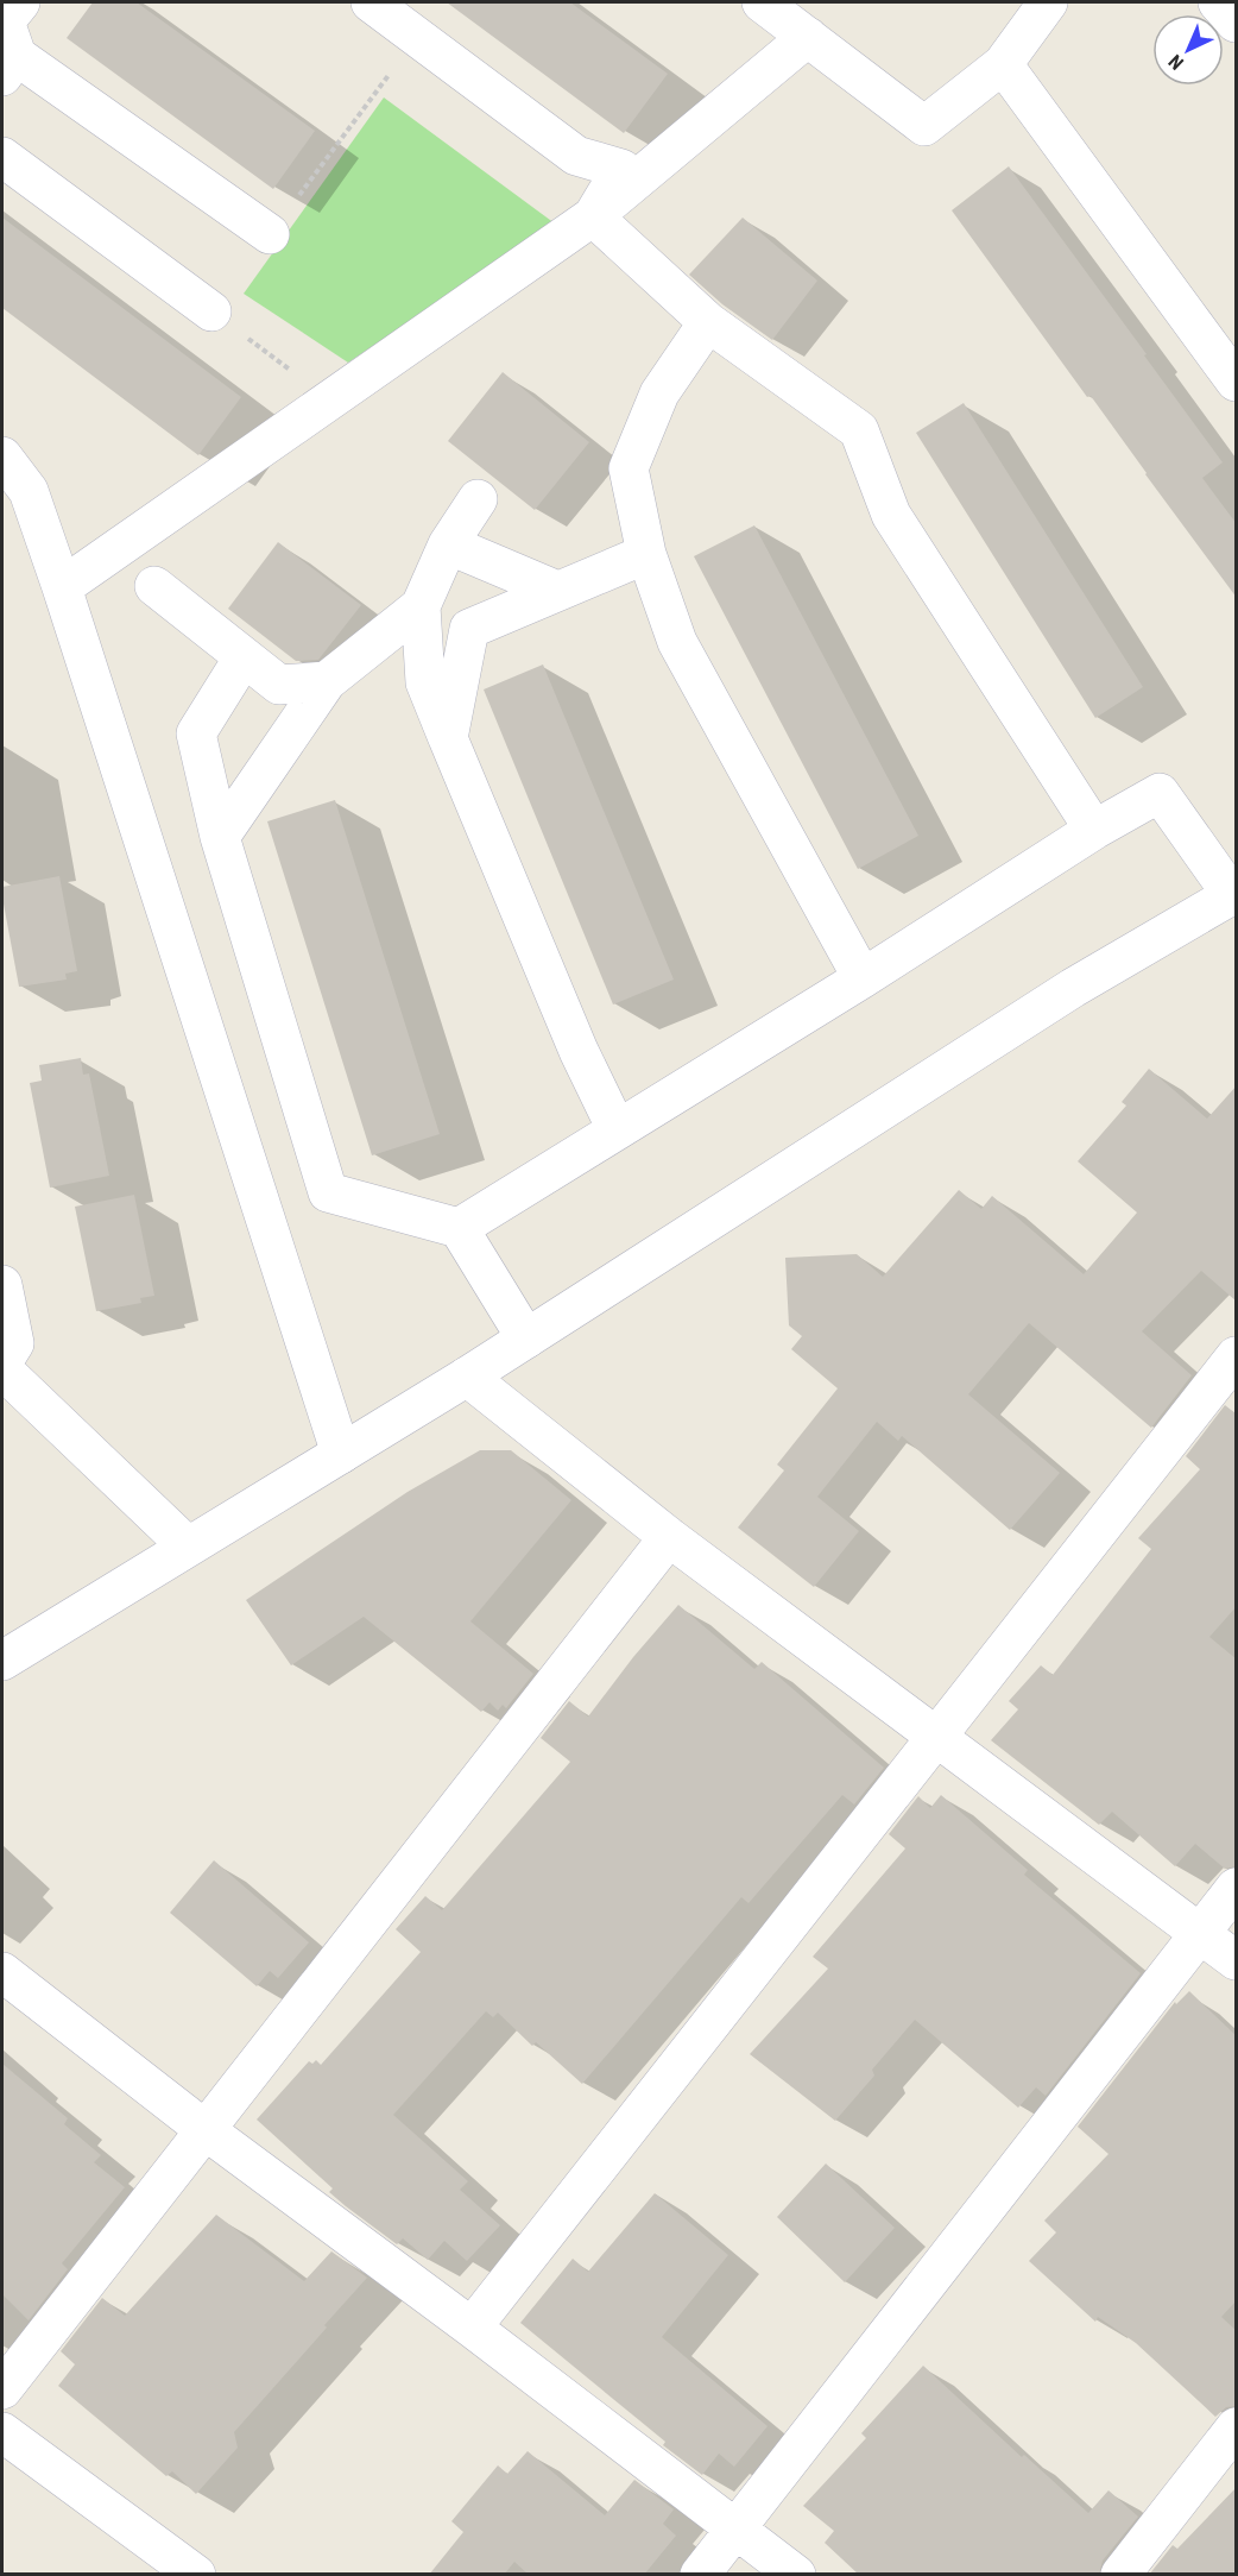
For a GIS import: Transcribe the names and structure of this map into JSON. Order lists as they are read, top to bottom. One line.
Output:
{"north":"bottom left"}
